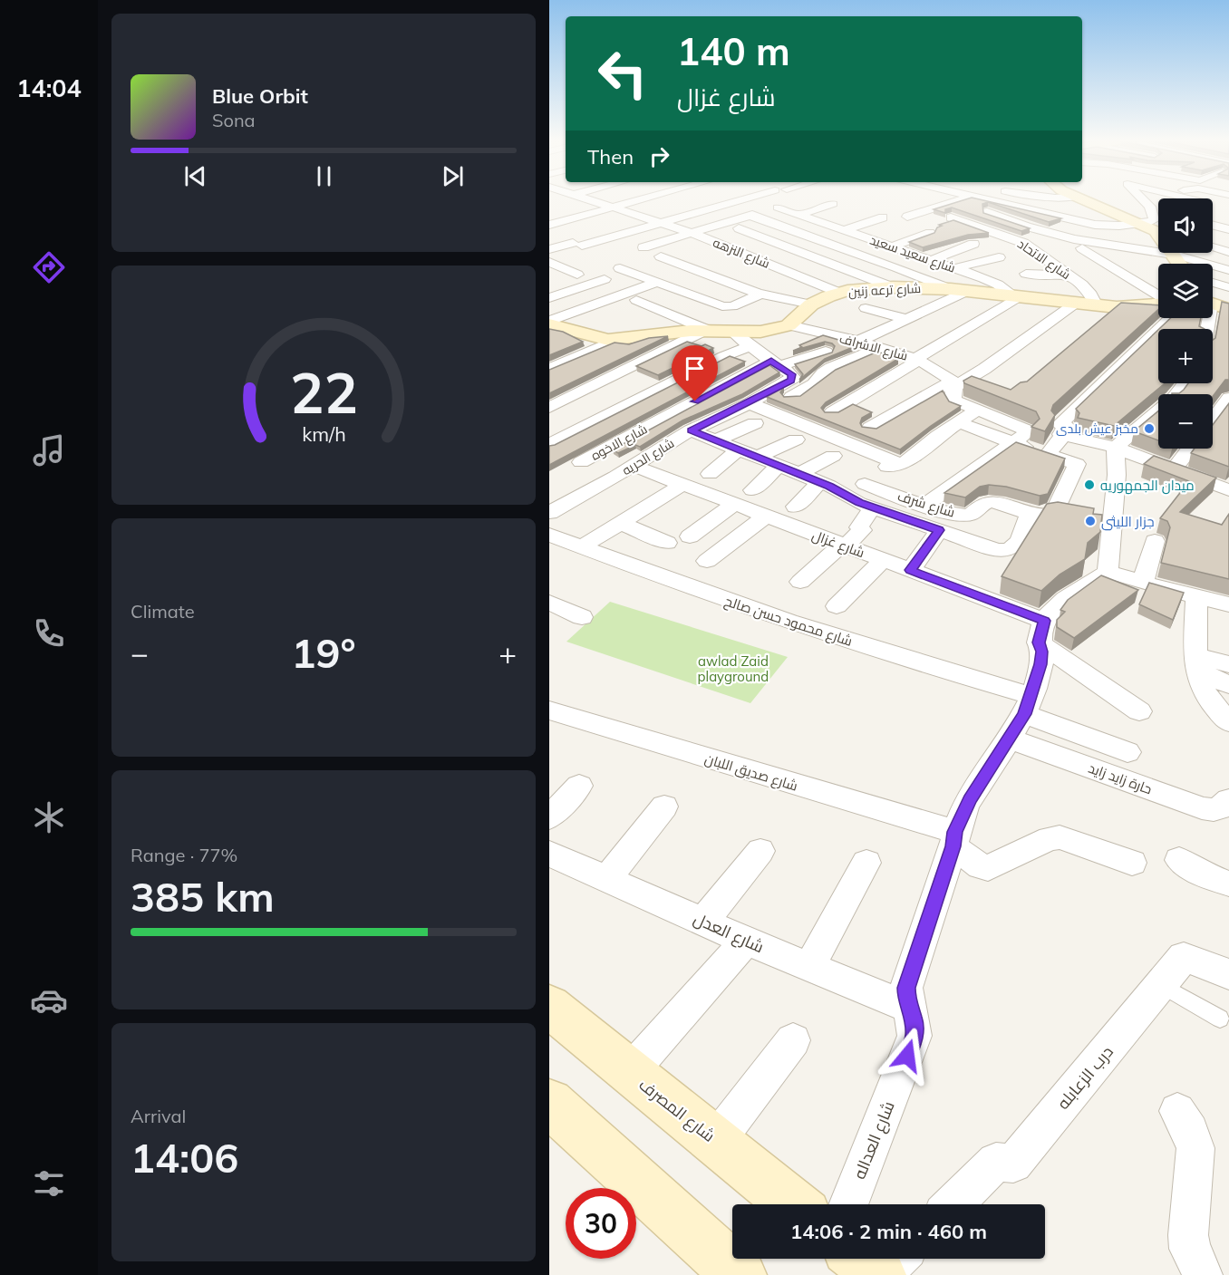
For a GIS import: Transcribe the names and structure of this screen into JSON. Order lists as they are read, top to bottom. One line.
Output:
{"streets":{"street":["شارع النزهه","شارع سعيد سعيد","شارع الاتحاد","شارع ترعه زنين","شارع الاشراف","شارع الاخوه","شارع الحريه","شارع شرف","شارع غزال","شارع محمود حسن صالح","شارع صديق اللبان","حارة زايد زايد","شارع العدل","درب الزعابله","شارع المصرف","شارع العداله"]},"crossings":[["شارع النزهه","شارع ترعه زنين"],["شارع سعيد سعيد","شارع ترعه زنين"],["شارع الاتحاد","شارع ترعه زنين"],["شارع ترعه زنين","شارع الاشراف"],["شارع الاخوه","شارع الحريه"],["شارع الحريه","شارع غزال"],["شارع غزال","شارع العداله"],["شارع محمود حسن صالح","شارع العداله"],["شارع صديق اللبان","شارع العداله"],["حارة زايد زايد","شارع العداله"],["شارع العدل","شارع العداله"]],"parks":["awlad Zaid playground"],"places":["مخبز عيش بلدى","ميدان الجمهوريه","جزار الليثى"],"page":{"tabs":"14:04","turn":["140 m","شارع غزال"],"song":["Blue Orbit","Sona"],"then":"Then","map_buttons":["+","−"],"tile":["Climate",["Range · 77%","385 km"],["Arrival","14:06"]],"heat":["−","19°","+"],"limit":"30","trip":"14:06 · 2 min · 460 m","gauge":["22","km/h"]}}
